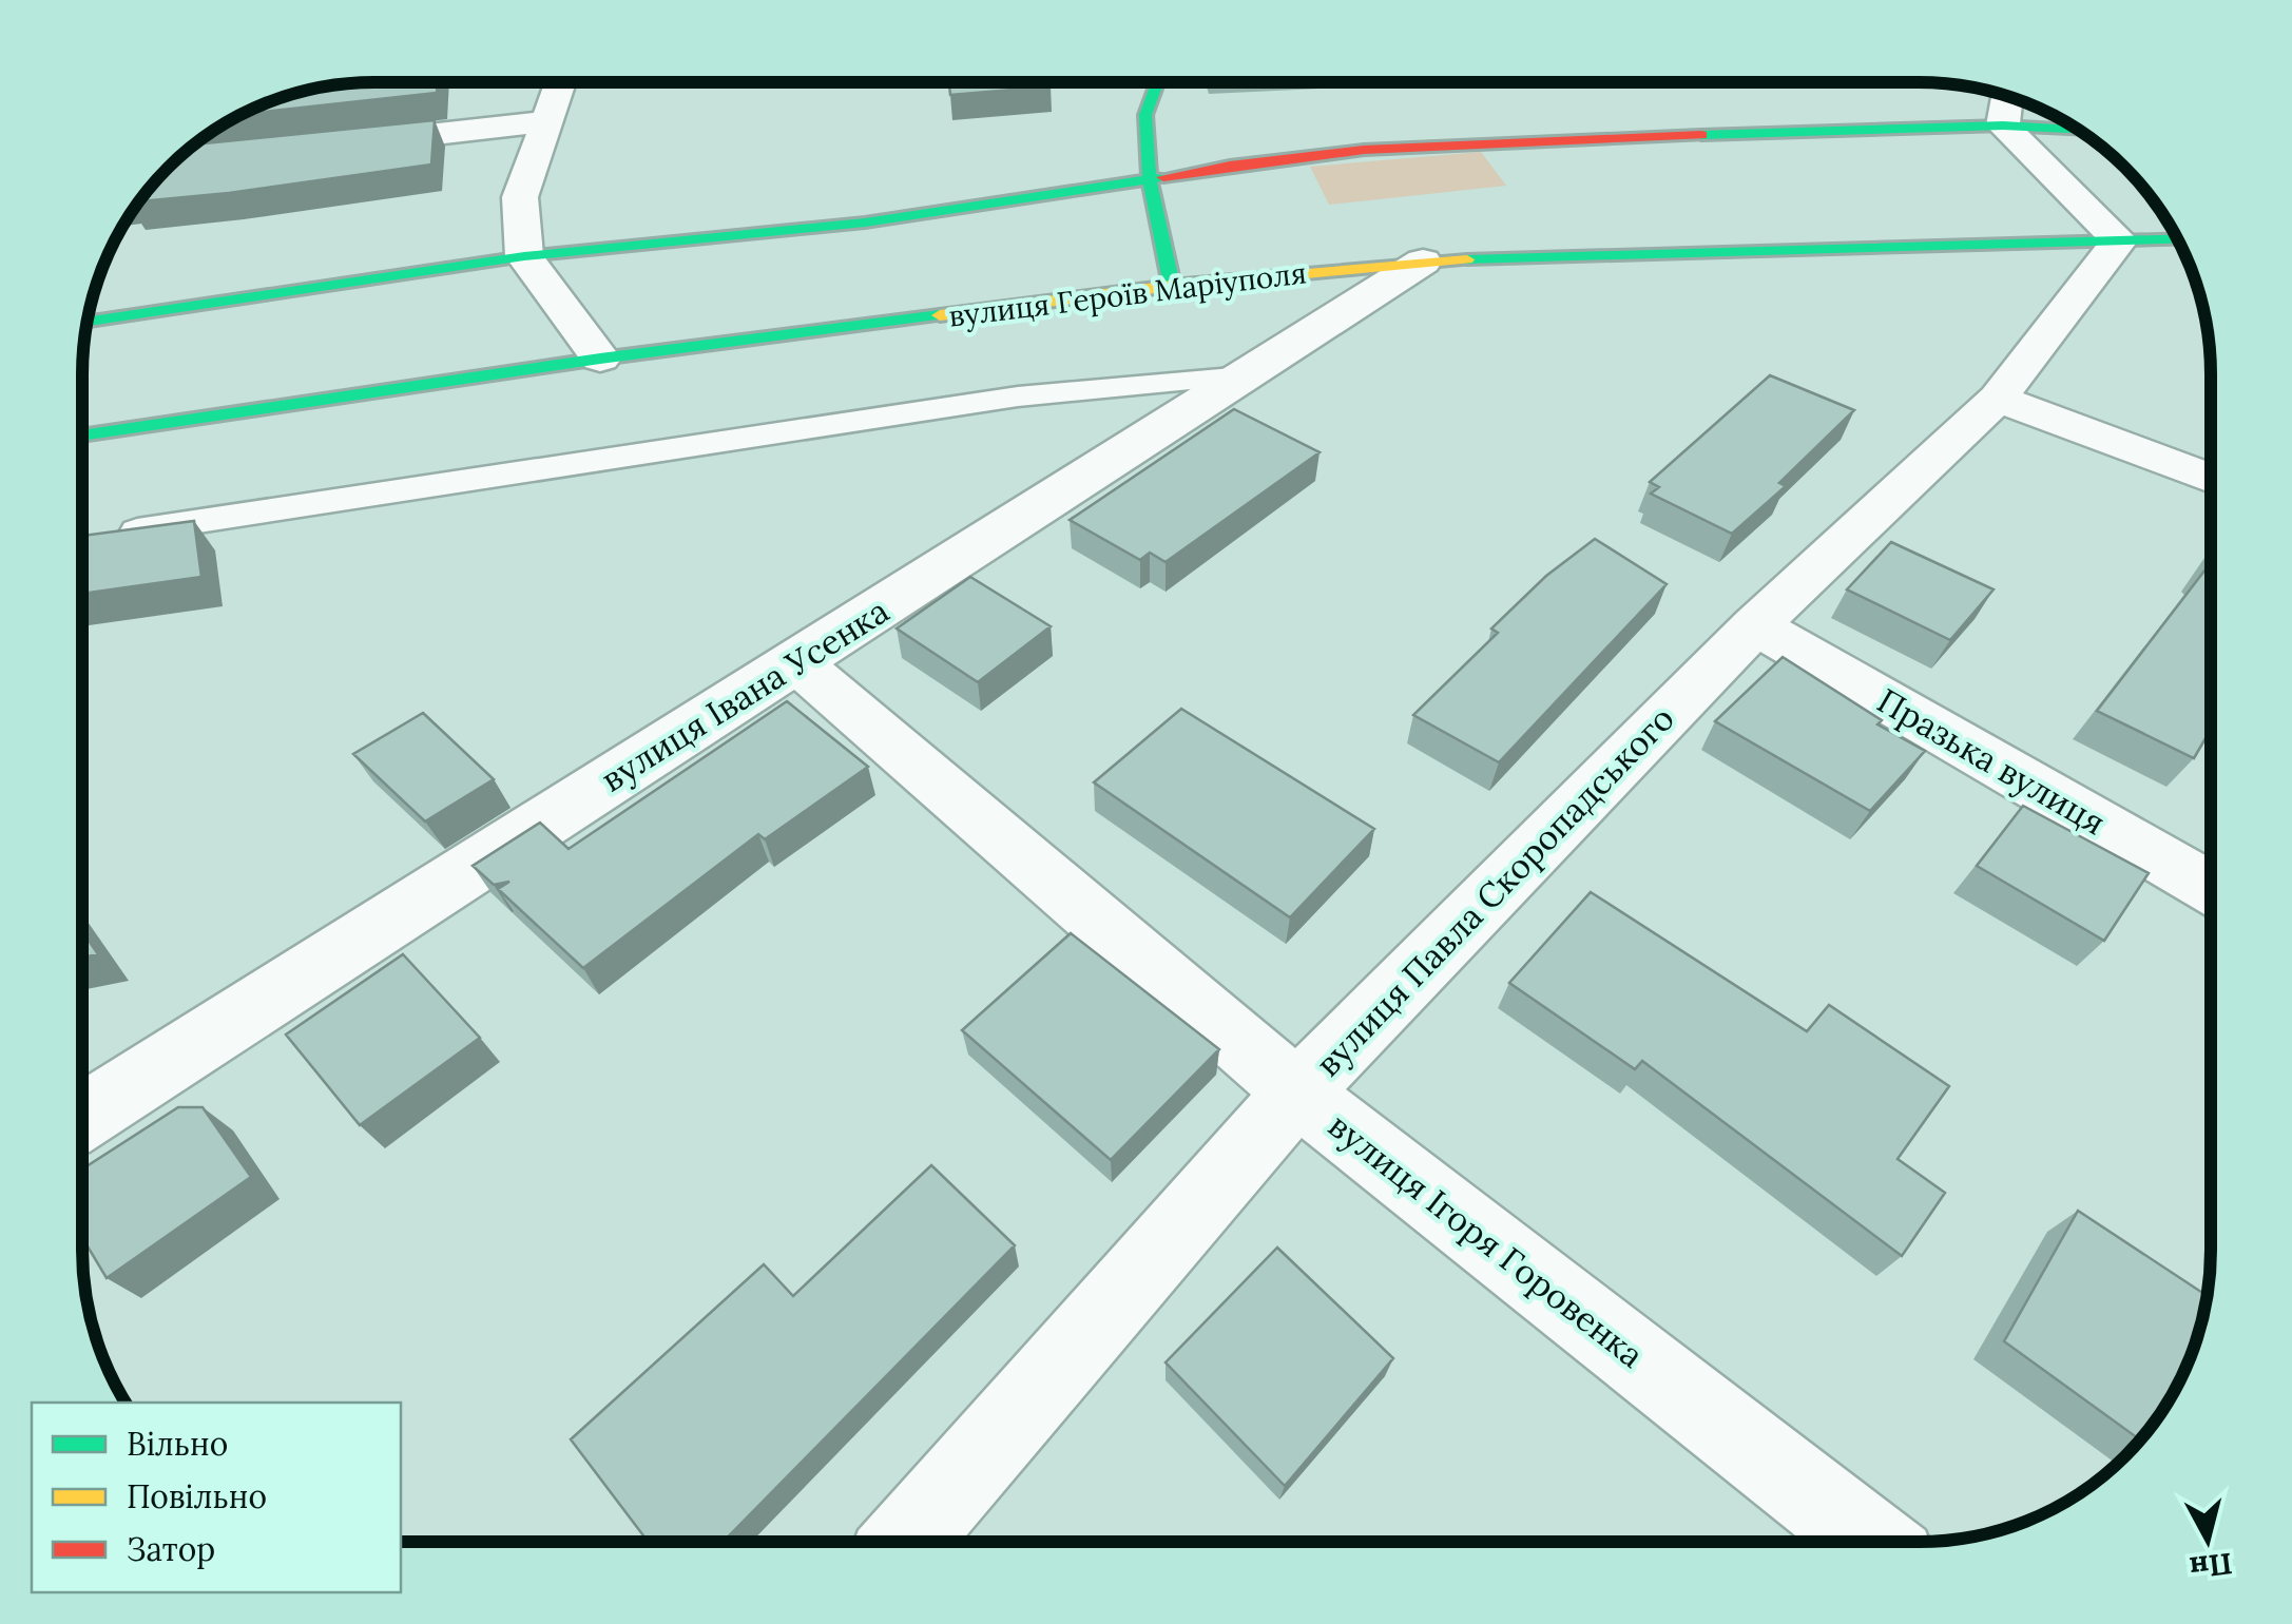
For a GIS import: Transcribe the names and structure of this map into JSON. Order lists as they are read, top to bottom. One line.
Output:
{"streets":{"street":["вулиця Героїв Маріуполя","вулиця Івана Усенка","Празька вулиця","вулиця Павла Скоропадського","вулиця Ігоря Горовенка"]},"crossings":[["вулиця Героїв Маріуполя","вулиця Івана Усенка"],["вулиця Героїв Маріуполя","вулиця Павла Скоропадського"],["вулиця Івана Усенка","вулиця Ігоря Горовенка"],["Празька вулиця","вулиця Павла Скоропадського"],["вулиця Павла Скоропадського","вулиця Ігоря Горовенка"]],"legend":["Вільно","Повільно","Затор"],"north":"bottom"}
